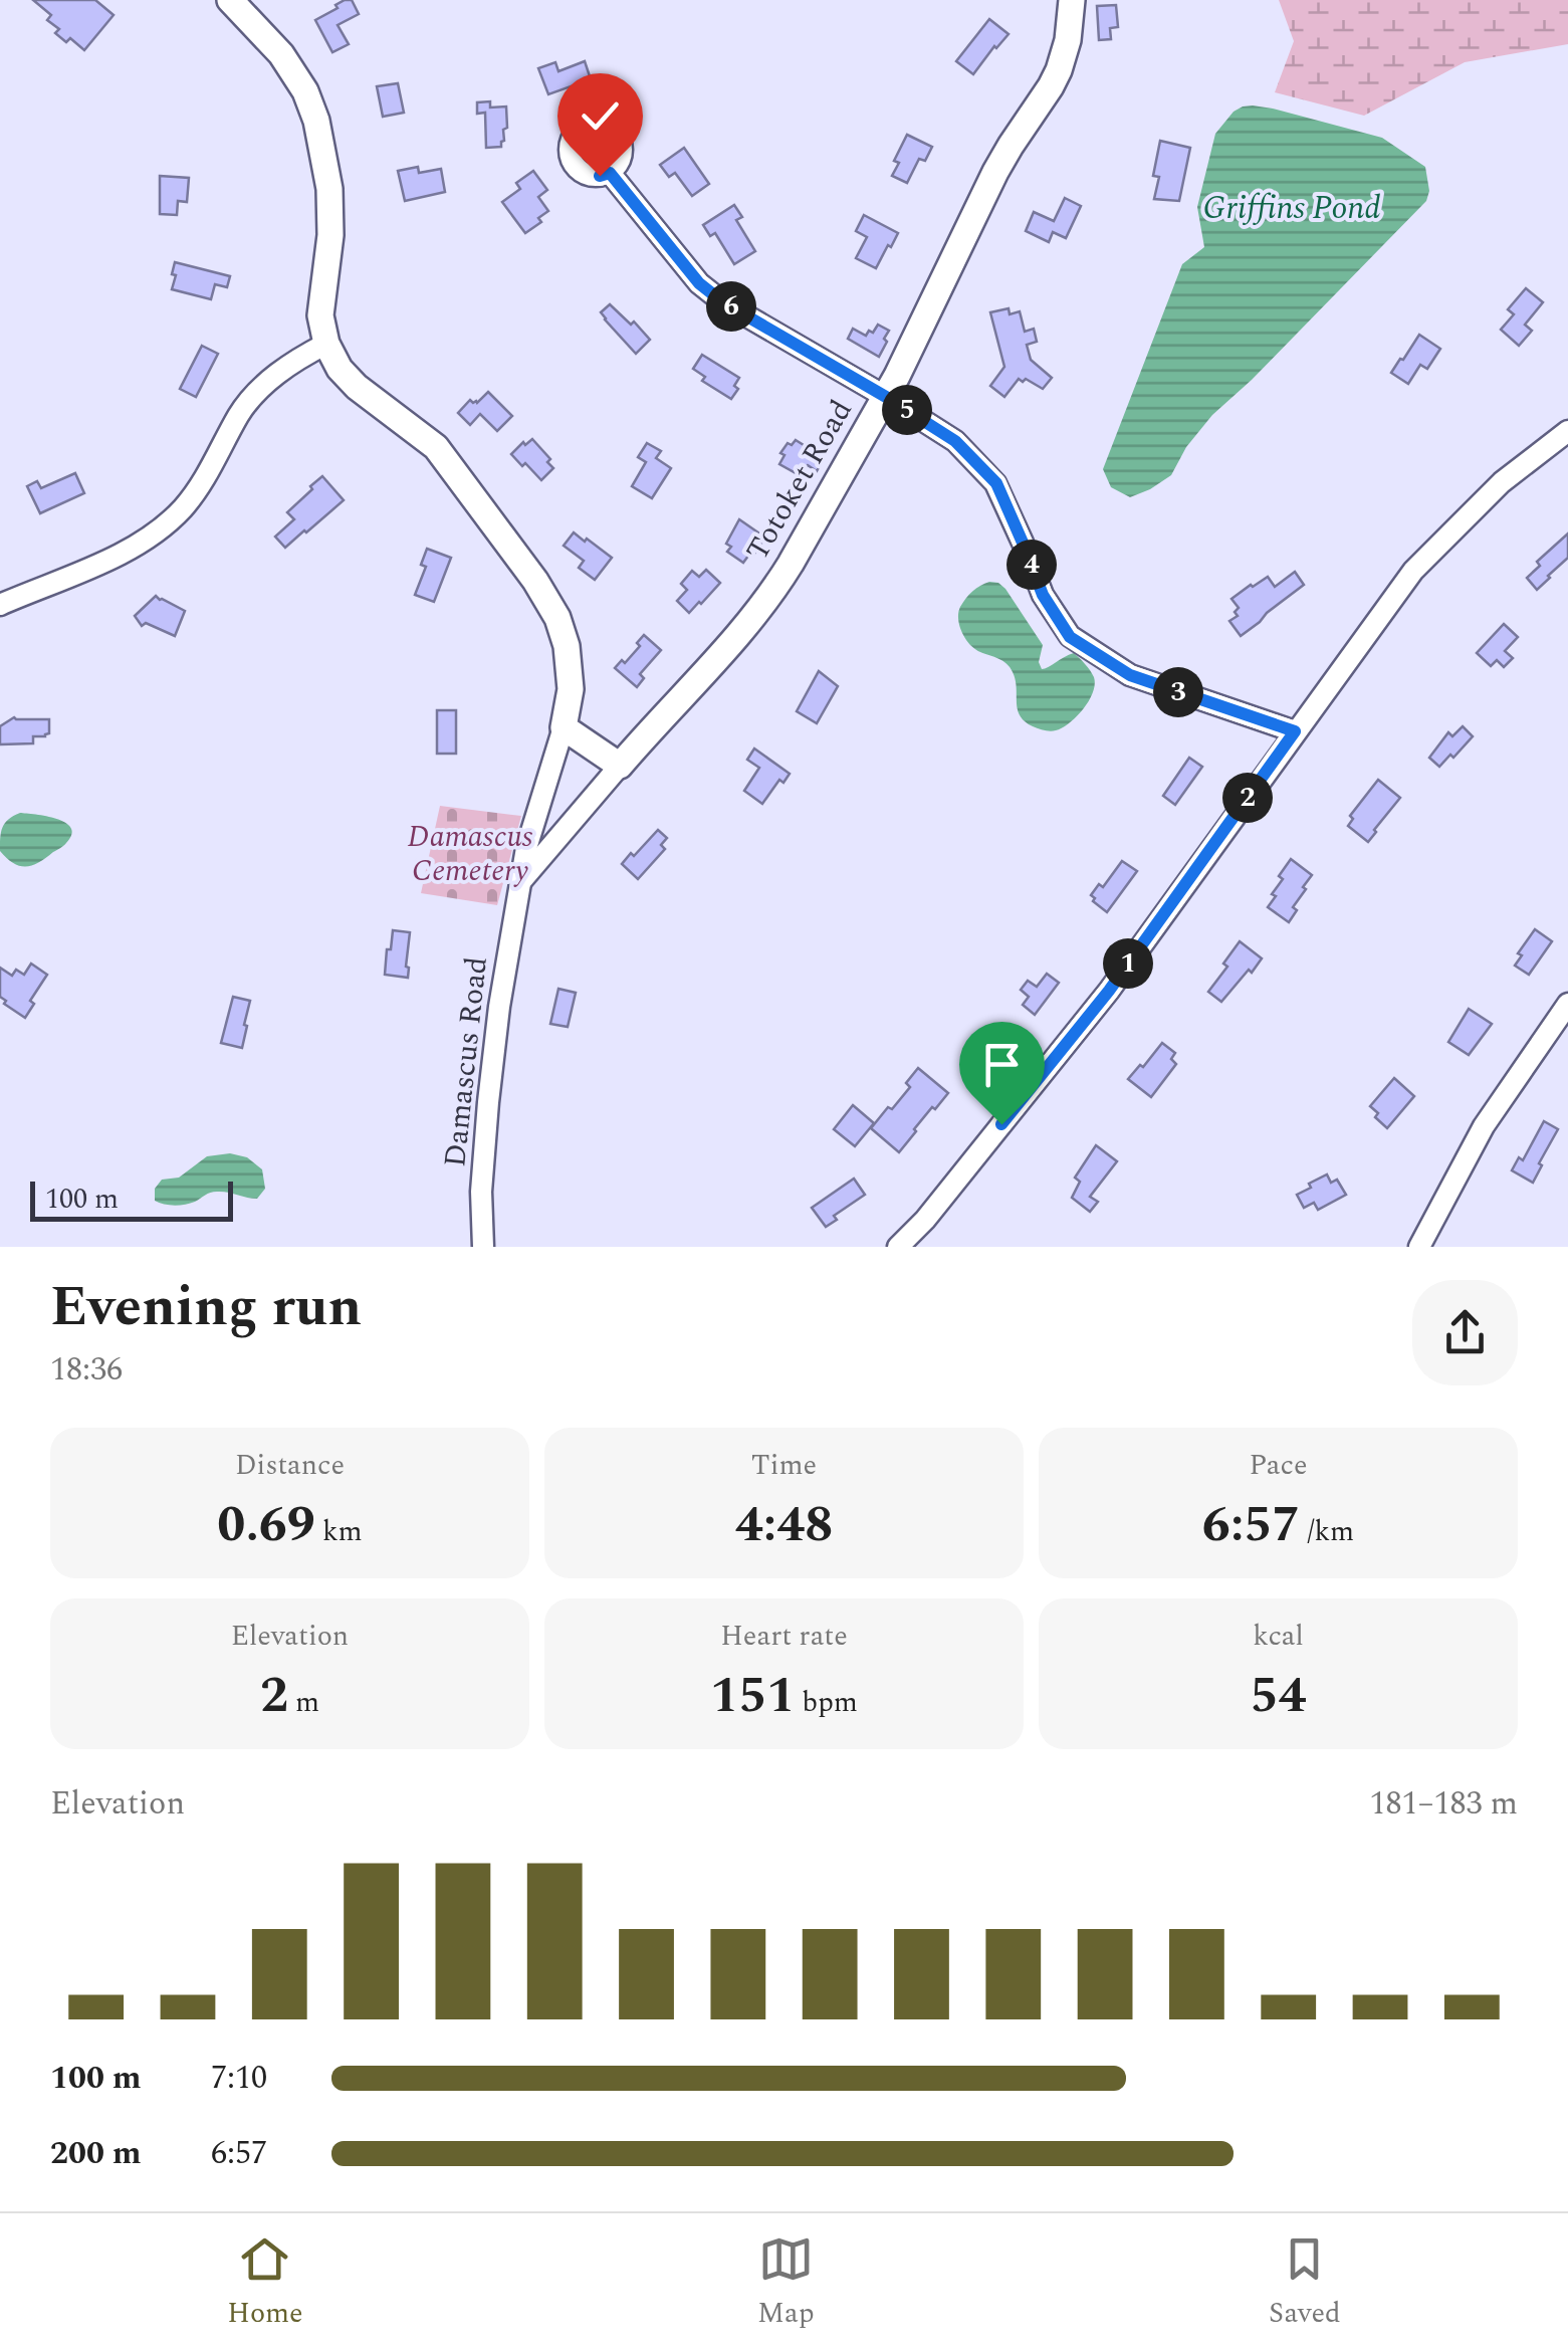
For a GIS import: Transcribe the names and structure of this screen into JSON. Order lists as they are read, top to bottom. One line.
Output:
{"streets":{"main road":["Totoket Road"],"street":["Damascus Road"]},"crossings":[["Totoket Road","Damascus Road"]],"water":["Griffins Pond"],"parks":["Damascus Cemetery"],"scale_bar":"100 m","page":{"pins":["6","5","4","3","2","1"],"scale":"100 m","heading":["Evening run","18:36"],"stats":[["Distance","0.69 km"],["Time","4:48"],["Pace","6:57 /km"],["Elevation","2 m"],["Heart rate","151 bpm"],["kcal","54"]],"chart":["Elevation","181–183 m"],"list":[{"name":"100 m","note":"7:10"},{"name":"200 m","note":"6:57"}],"tabs":["Home","Map","Saved"]}}
